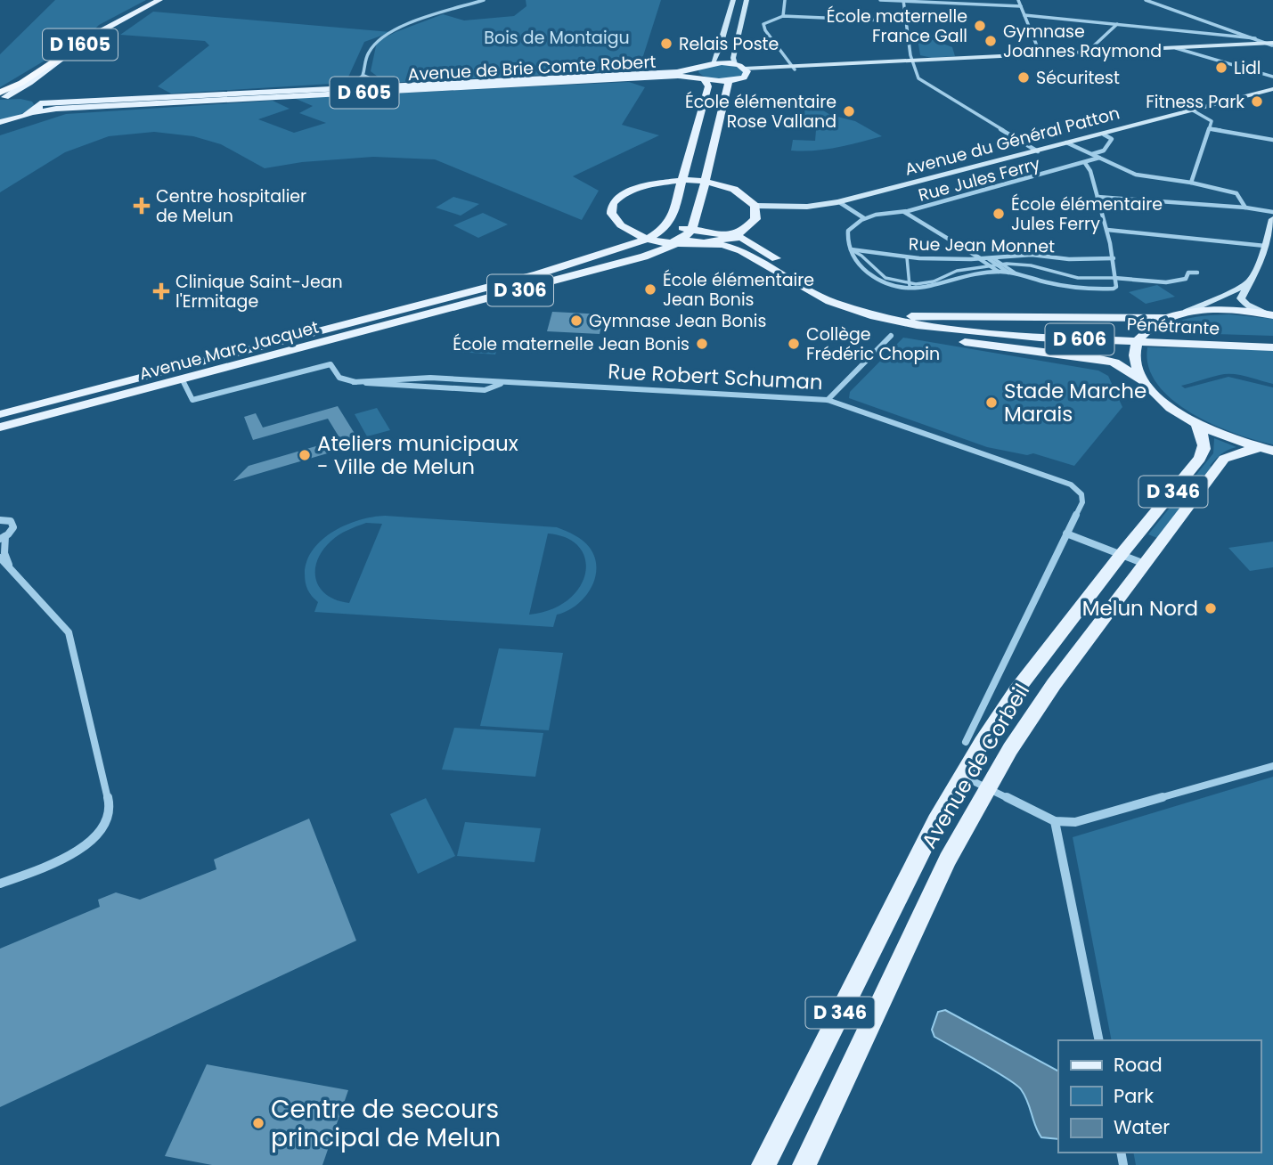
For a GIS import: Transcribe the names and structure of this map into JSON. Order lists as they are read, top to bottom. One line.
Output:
{"streets":{"main road":["D 1605","Avenue de Brie Comte Robert","D 605","Avenue du Général Patton","D 306","Pénétrante","D 606","Avenue Marc Jacquet","D 346","Avenue de Corbeil"],"street":["Rue Jules Ferry","Rue Jean Monnet","Rue Robert Schuman"]},"crossings":[["D 1605","Avenue de Brie Comte Robert"],["Pénétrante","D 606"],["D 606","Avenue Marc Jacquet"]],"parks":["Bois de Montaigu"],"places":{"other":["École maternelle France Gall","Gymnase Joannes Raymond","Relais Poste","Lidl","Sécuritest","Fitness Park","École élémentaire Rose Valland","École élémentaire Jules Ferry","École élémentaire Jean Bonis","Gymnase Jean Bonis","École maternelle Jean Bonis","Collège Frédéric Chopin","Stade Marche Marais","Ateliers municipaux - Ville de Melun","Melun Nord","Centre de secours principal de Melun"],"health":["Centre hospitalier de Melun","Clinique Saint-Jean l'Ermitage"]},"legend":["Road","Park","Water"]}
